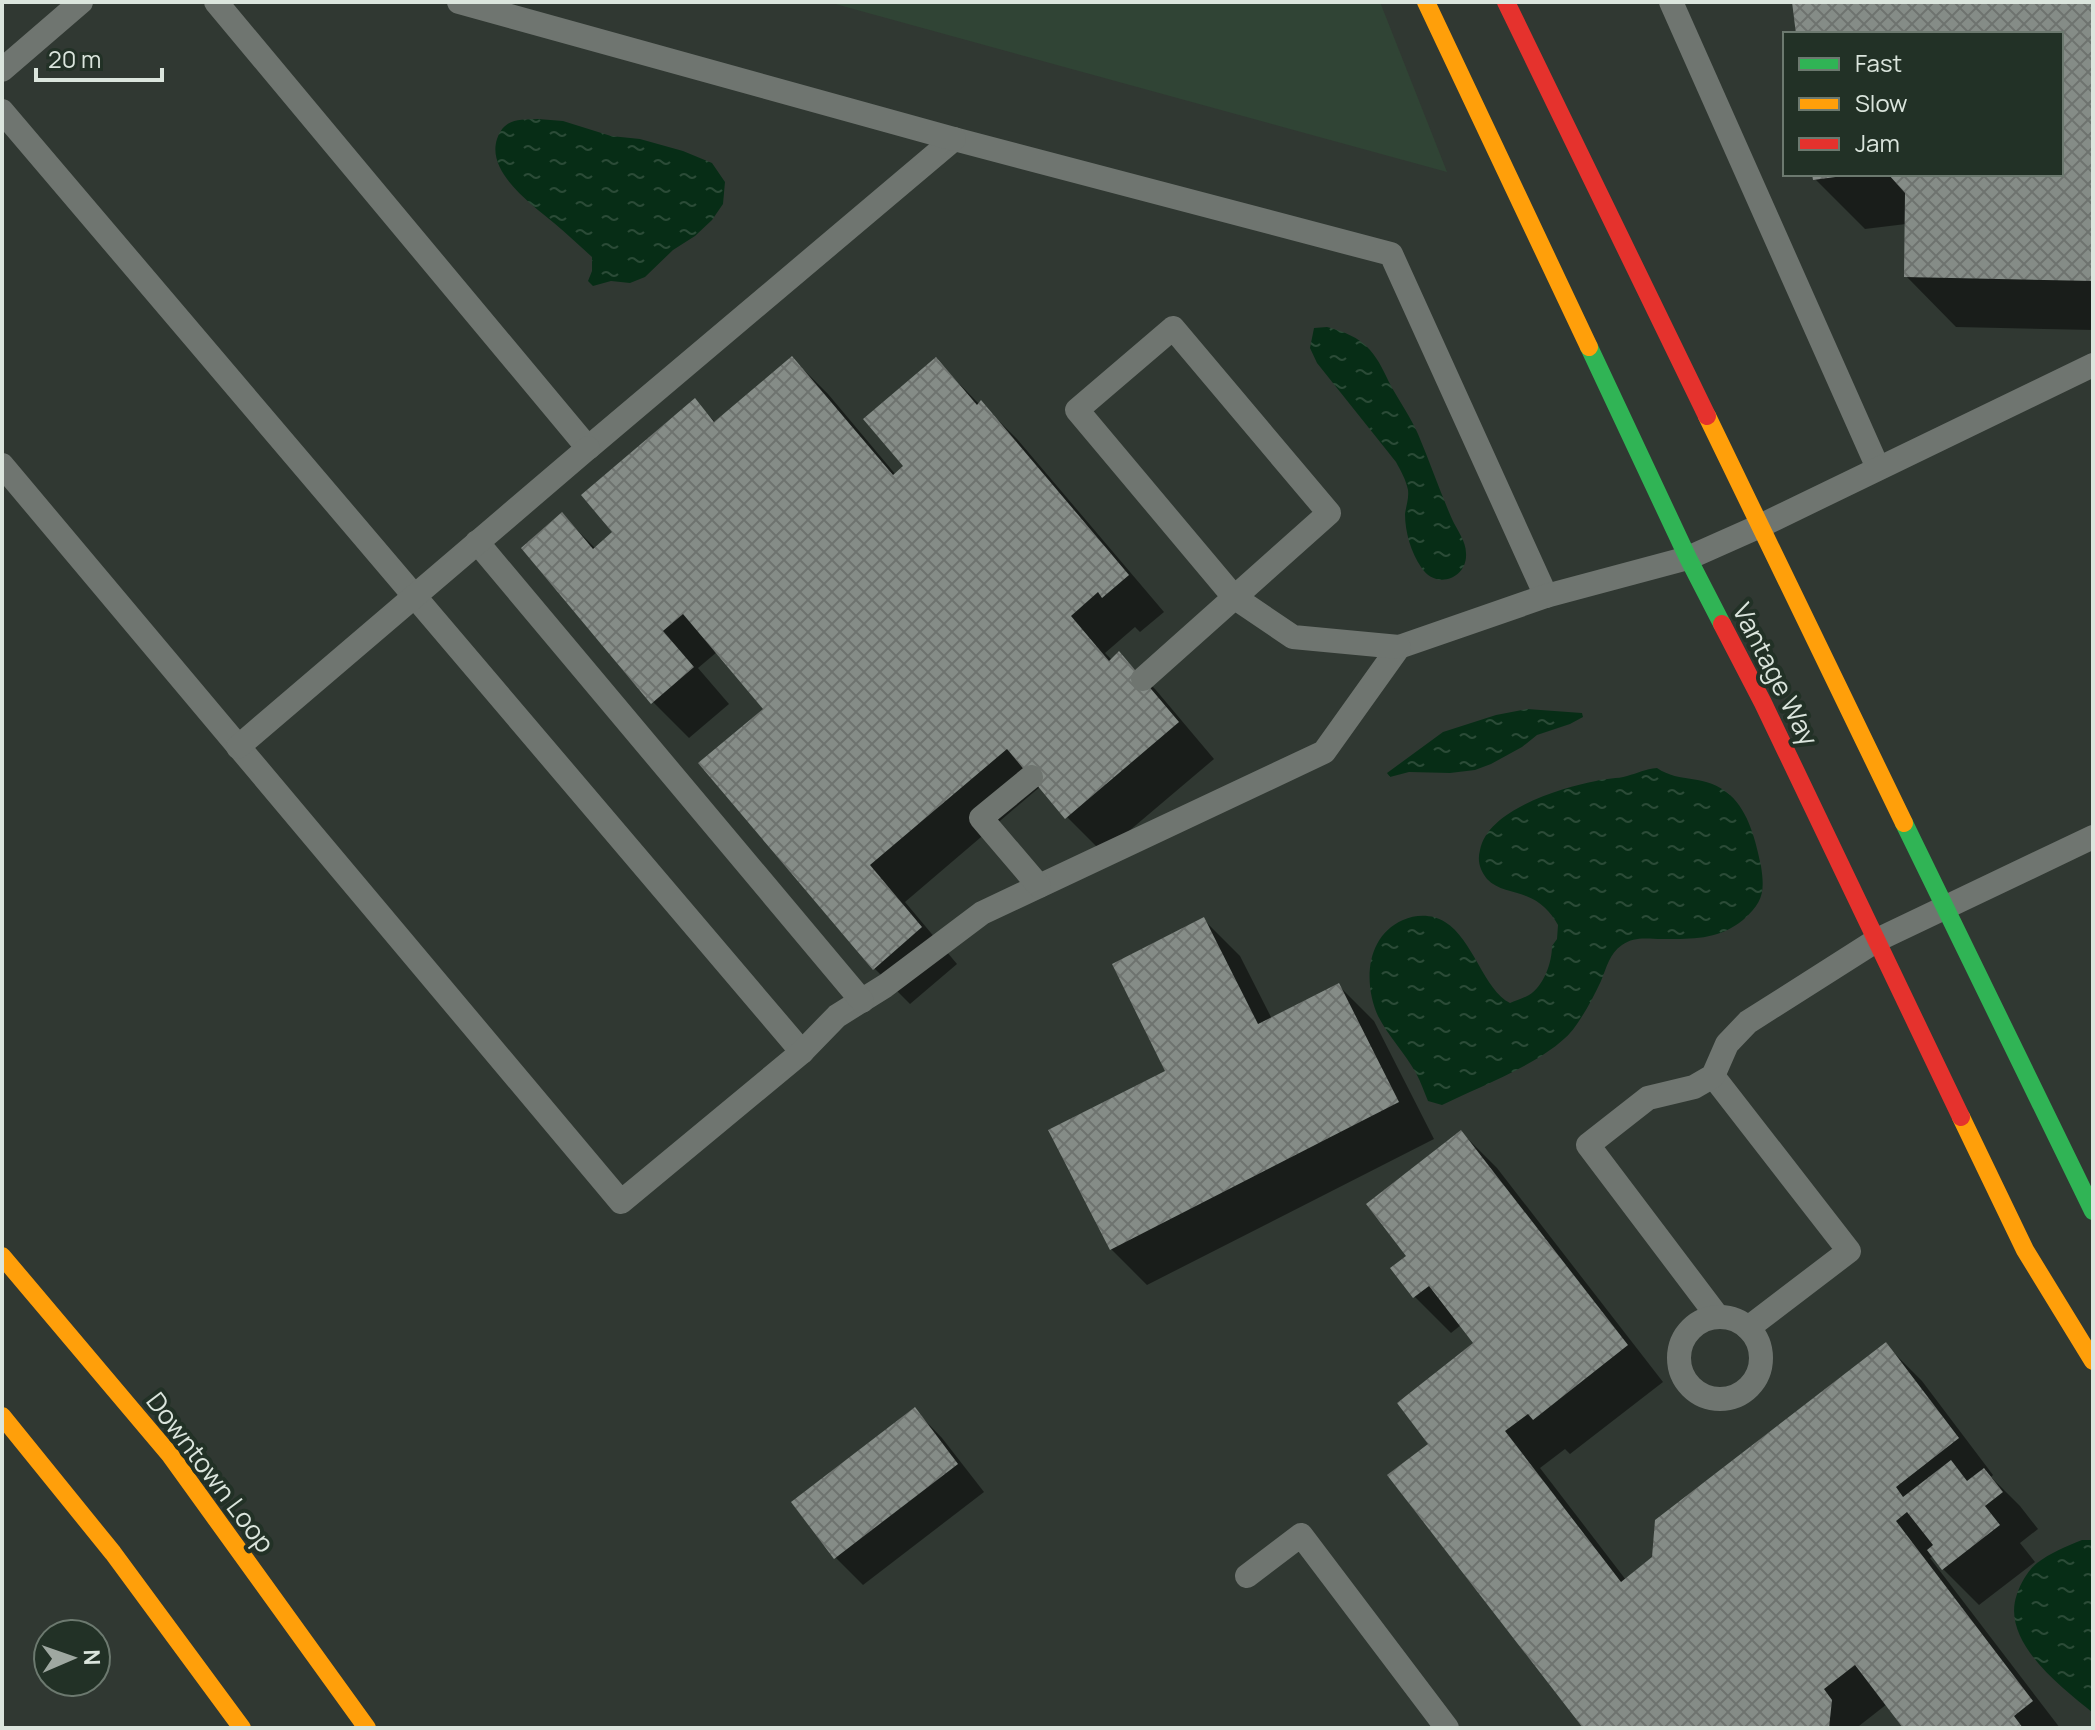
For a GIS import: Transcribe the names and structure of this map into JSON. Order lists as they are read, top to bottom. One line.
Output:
{"streets":{"main road":["Vantage Way","Downtown Loop"]},"legend":["Fast","Slow","Jam"],"scale_bar":"20 m","north":"right"}
